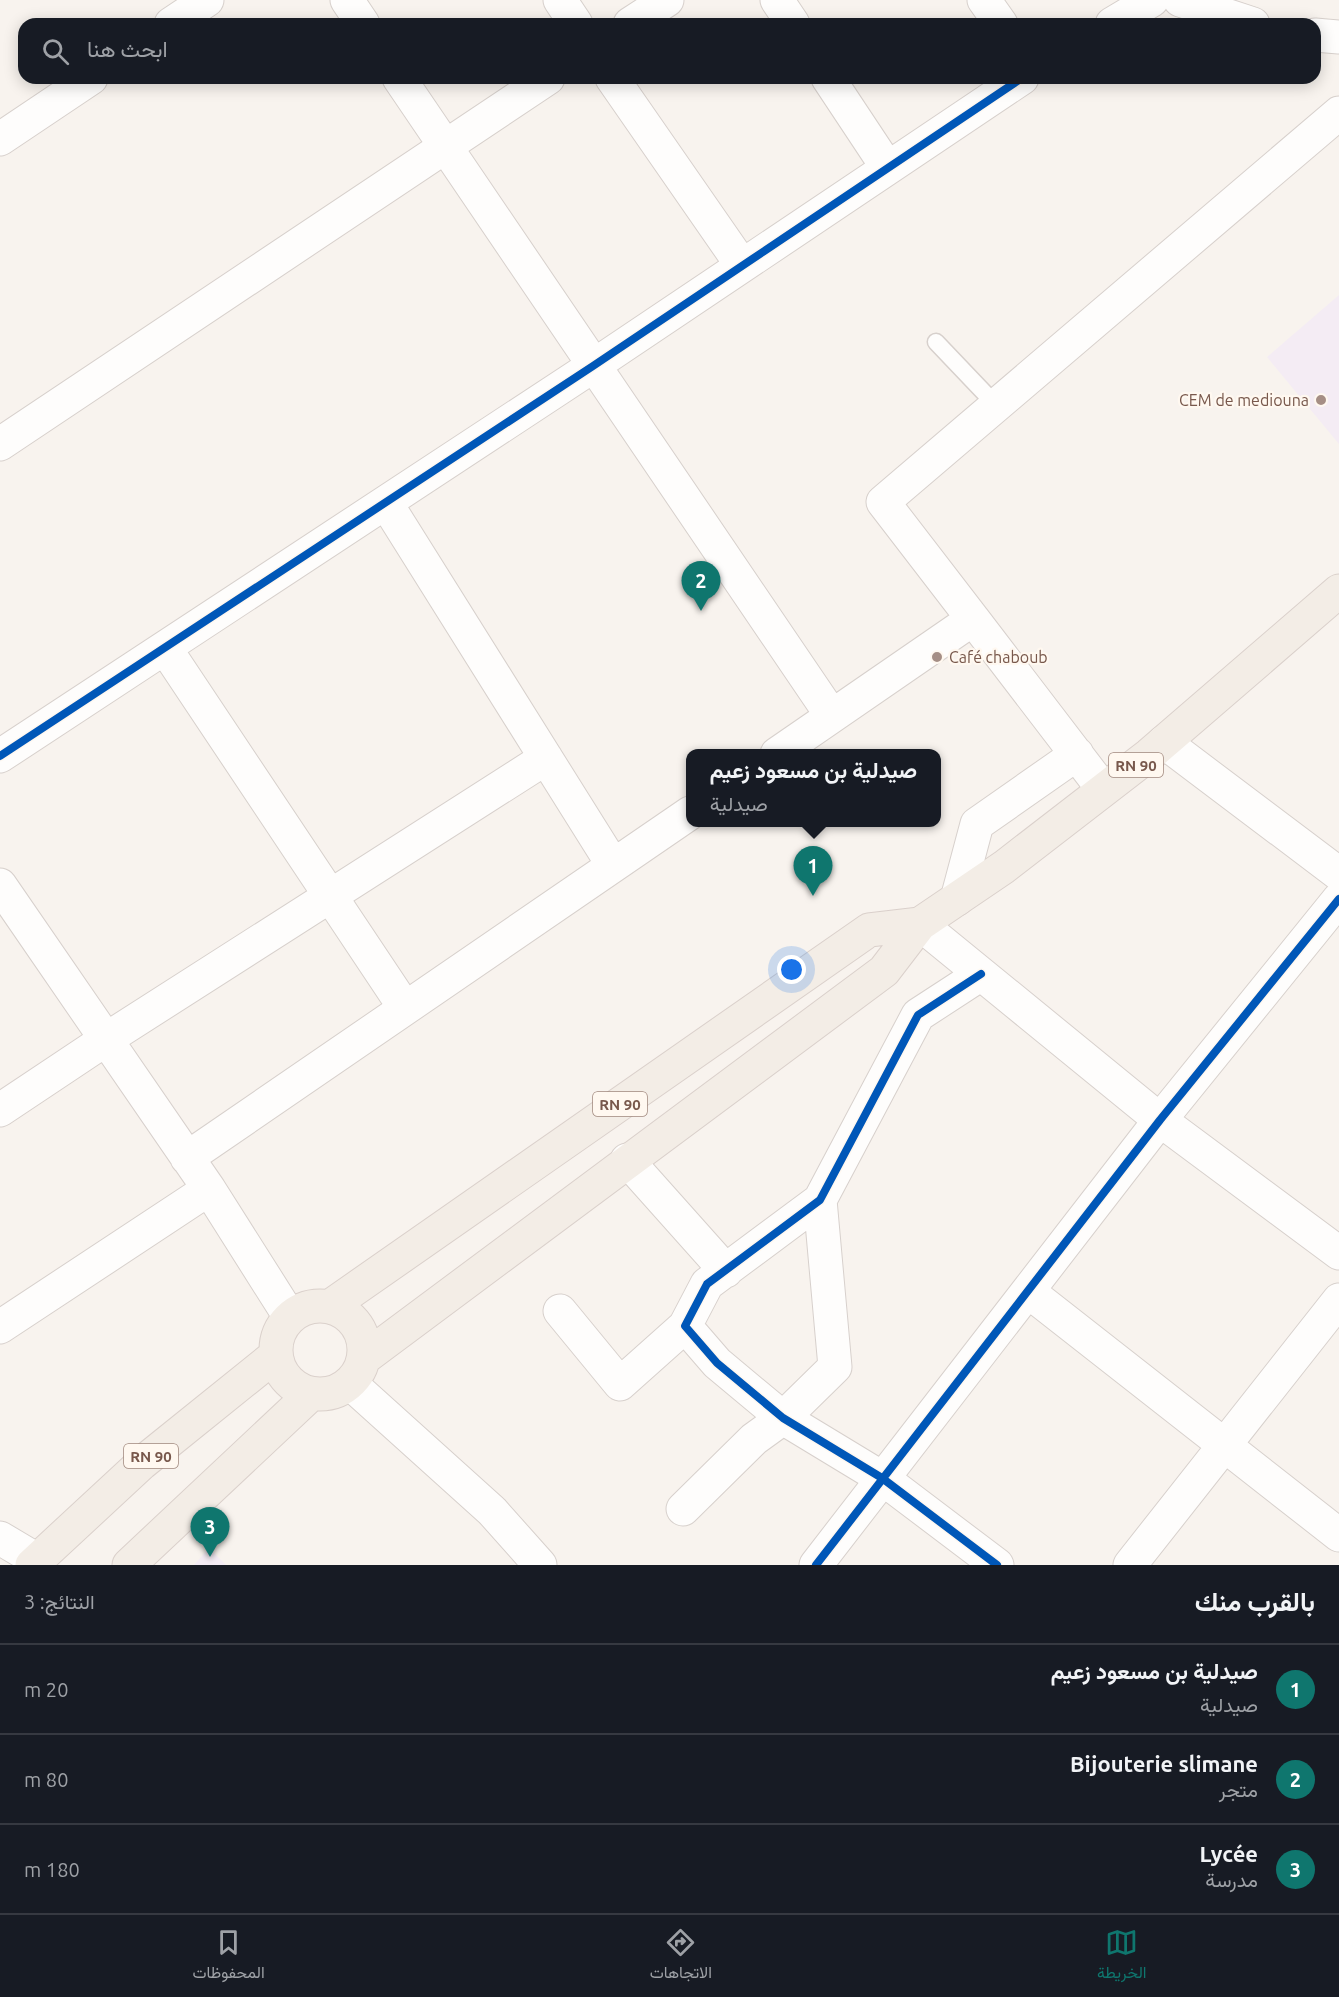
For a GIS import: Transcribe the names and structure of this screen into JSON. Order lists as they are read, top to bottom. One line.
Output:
{"streets":{"main road":["RN 90"]},"places":["CEM de mediouna","Café chaboub"],"page":{"search":"ابحث هنا","pins":["2","1","3"],"popup":["صيدلية بن مسعود زعيم","صيدلية"],"heading":["بالقرب منك","النتائج: 3"],"list":[{"mark":"1","name":"صيدلية بن مسعود زعيم","note":"صيدلية","value":"20 m"},{"mark":"2","name":"Bijouterie slimane","note":"متجر","value":"80 m"},{"mark":"3","name":"Lycée","note":"مدرسة","value":"180 m"}],"nav":["الخريطة","الاتجاهات","المحفوظات"]}}
